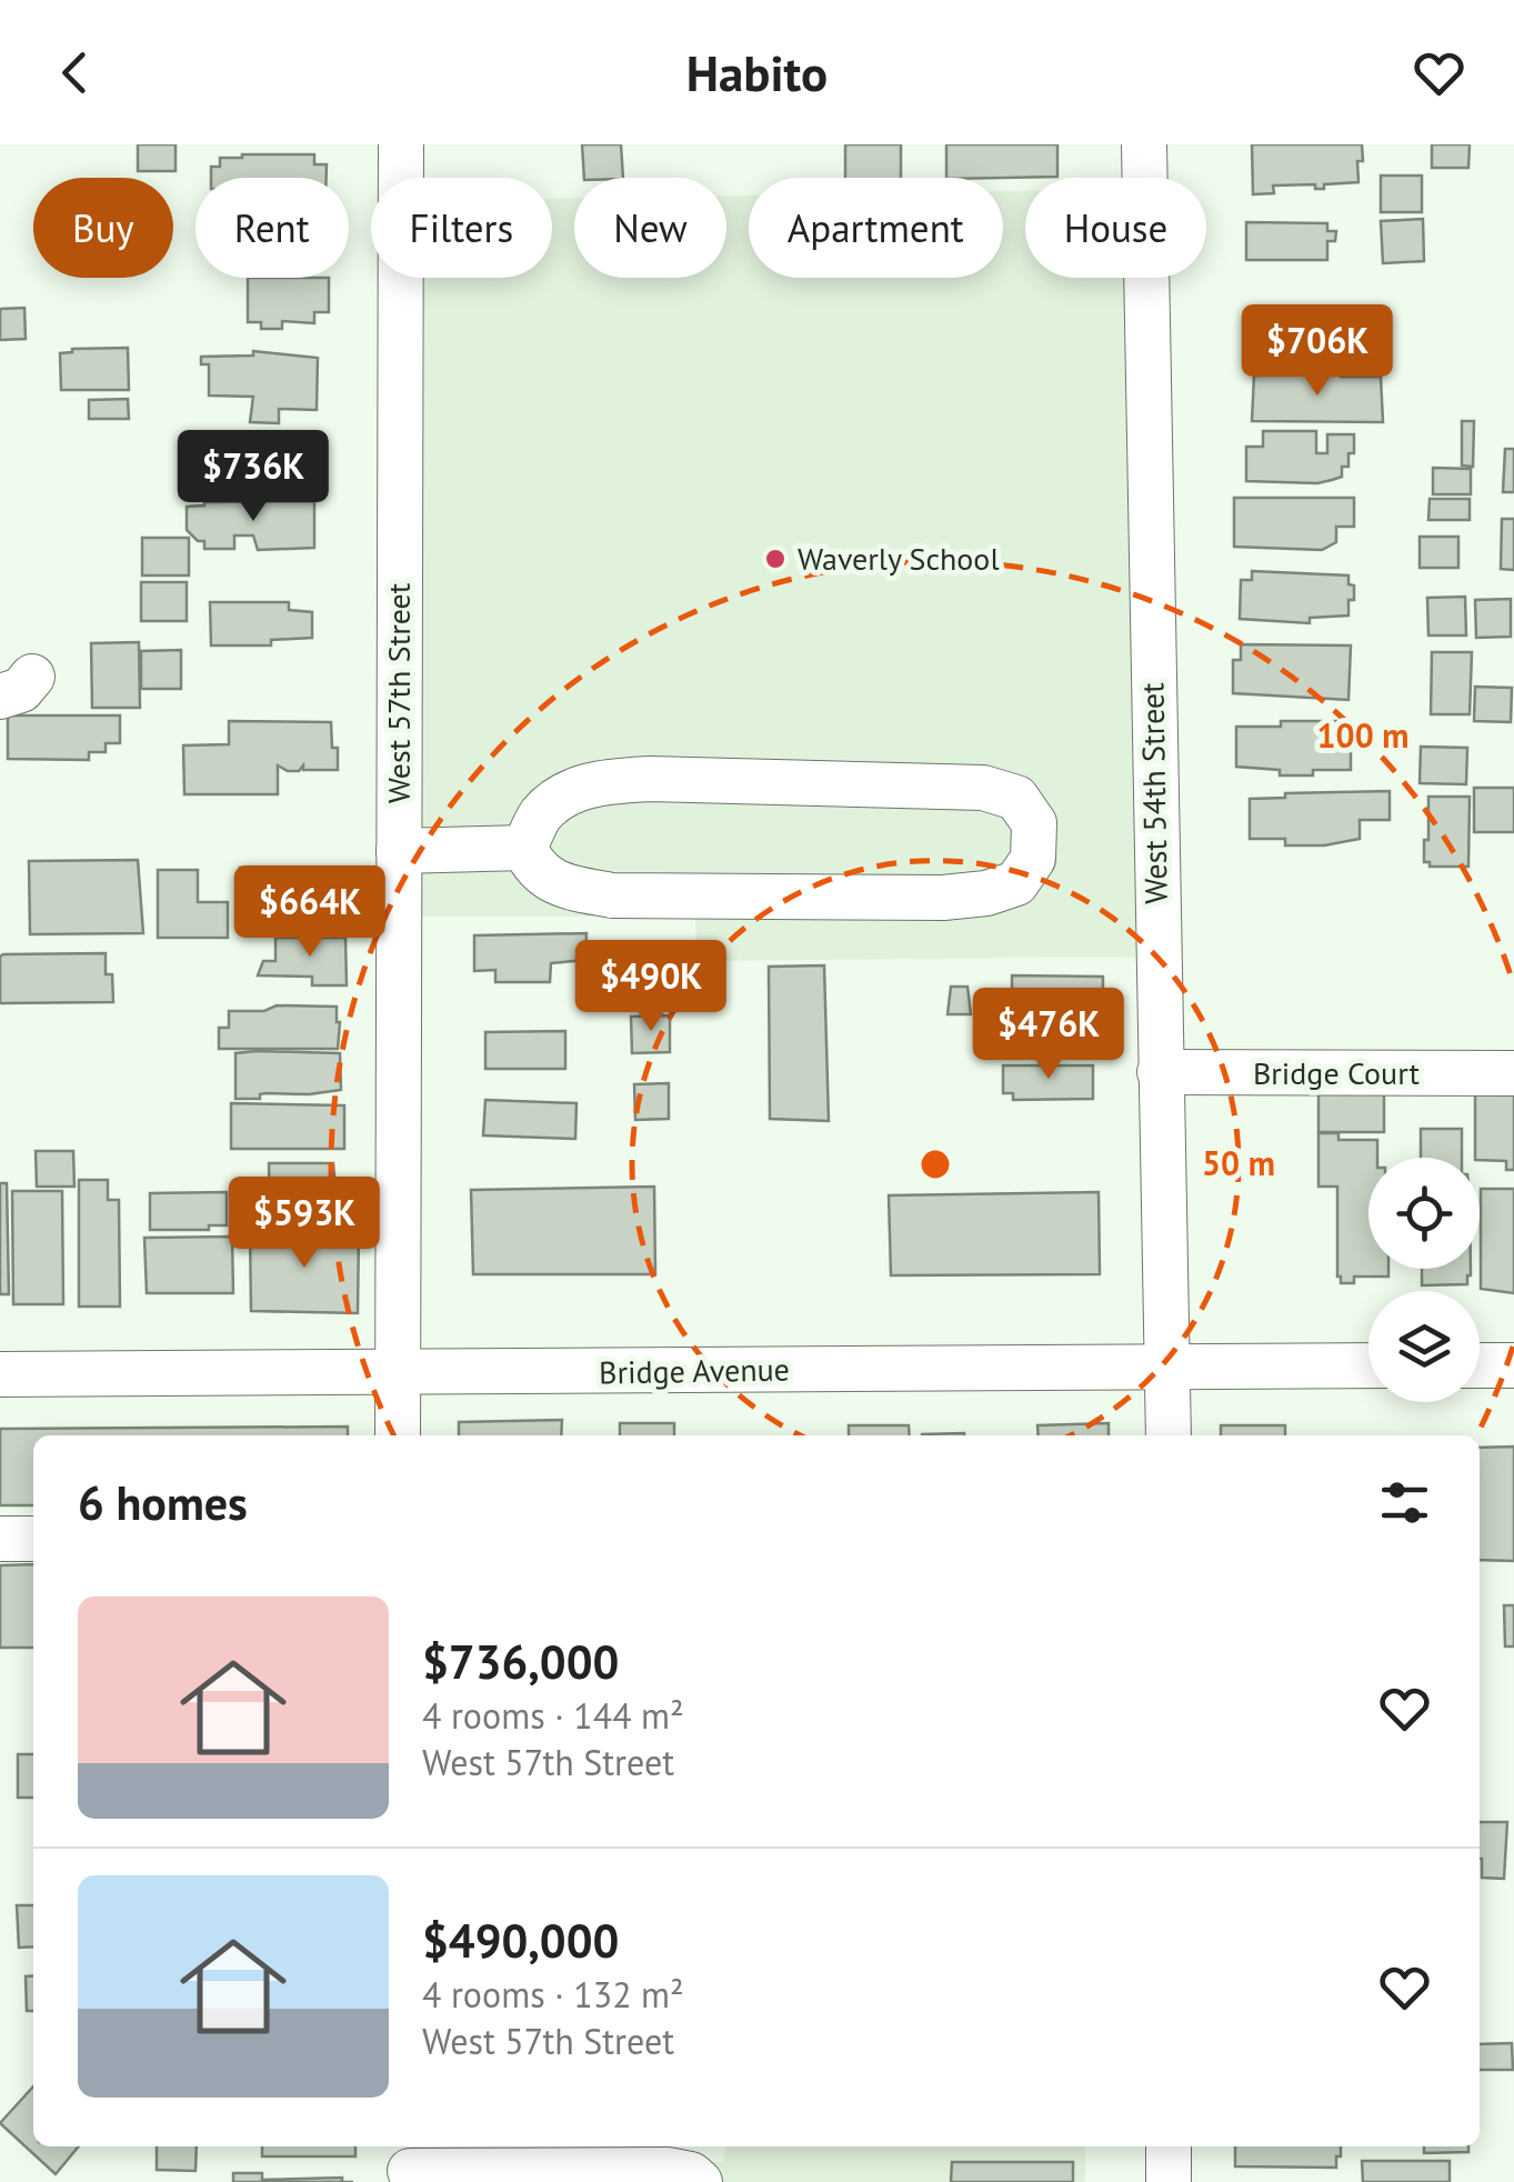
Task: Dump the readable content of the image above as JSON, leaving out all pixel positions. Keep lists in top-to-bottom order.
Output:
{
  "streets": {
    "street": [
      "West 57th Street",
      "West 54th Street",
      "Bridge Court",
      "Bridge Avenue"
    ]
  },
  "crossings": [
    ["West 57th Street", "Bridge Avenue"],
    ["West 54th Street", "Bridge Court"],
    ["West 54th Street", "Bridge Avenue"]
  ],
  "places": ["Waverly School"],
  "page": {
    "header": "Habito",
    "chip": [
      "Buy",
      "Rent",
      "Filters",
      "New",
      "Apartment",
      "House"
    ],
    "price": [
      "$706K",
      "$736K",
      "$664K",
      "$490K",
      "$476K",
      "$593K"
    ],
    "heading": "6 homes",
    "list": [
      {
        "name": "$736,000",
        "note": "4 rooms · 144 m² · West 57th Street"
      },
      {
        "name": "$490,000",
        "note": "4 rooms · 132 m² · West 57th Street"
      }
    ]
  },
  "rings": ["100 m", "50 m"]
}
